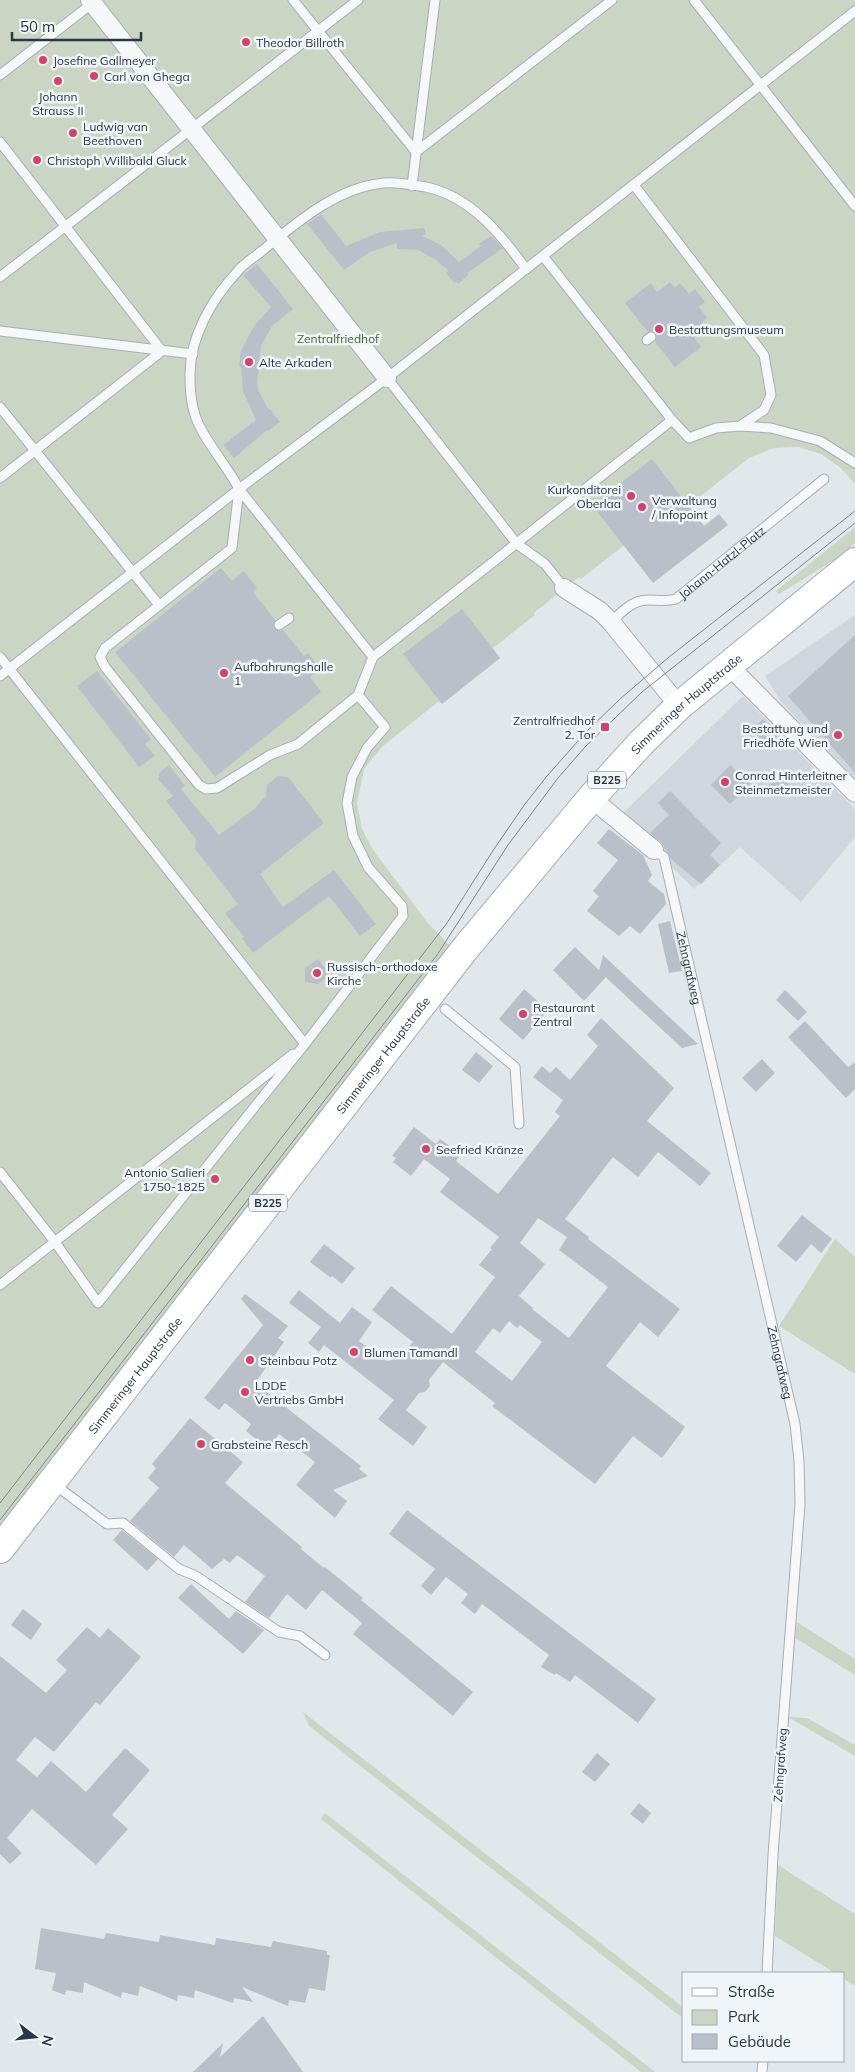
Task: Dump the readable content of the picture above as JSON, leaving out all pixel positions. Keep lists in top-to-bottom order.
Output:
{
  "streets": {
    "main road": ["Simmeringer Hauptstraße", "B225"],
    "street": ["Zehngrafweg"],
    "lane": ["Johann-Hatzl-Platz"]
  },
  "crossings": [
    ["Simmeringer Hauptstraße", "Zehngrafweg"]
  ],
  "parks": ["Zentralfriedhof"],
  "places": {
    "other": [
      "Theodor Billroth",
      "Josefine Gallmeyer",
      "Carl von Ghega",
      "Johann Strauss II",
      "Ludwig van Beethoven",
      "Christoph Willibald Gluck",
      "Bestattungsmuseum",
      "Alte Arkaden",
      "Kurkonditorei Oberlaa",
      "Verwaltung / Infopoint",
      "Aufbahrungshalle 1",
      "Bestattung und Friedhöfe Wien",
      "Conrad Hinterleitner Steinmetzmeister",
      "Russisch-orthodoxe Kirche",
      "Restaurant Zentral",
      "Seefried Kränze",
      "Antonio Salieri 1750-1825",
      "Blumen Tamandl",
      "Steinbau Potz",
      "LDDE Vertriebs GmbH",
      "Grabsteine Resch"
    ],
    "transit": ["Zentralfriedhof 2. Tor"]
  },
  "legend": ["Straße", "Park", "Gebäude"],
  "scale_bar": "50 m",
  "north": "right"
}
